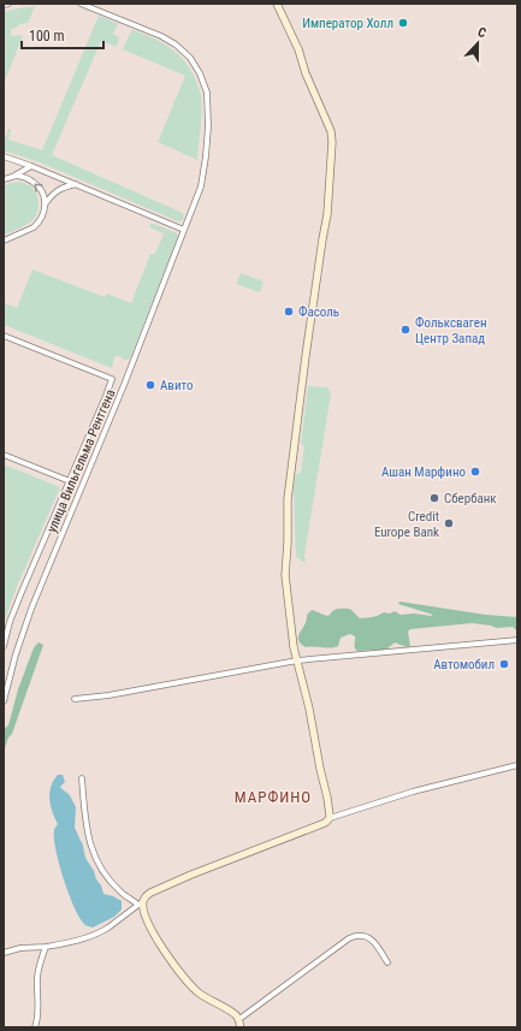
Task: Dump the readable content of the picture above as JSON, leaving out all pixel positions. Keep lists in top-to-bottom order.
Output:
{
  "streets": {
    "street": ["улица Вильгельма Рентгена"]
  },
  "districts": ["МАРФИНО"],
  "places": [
    "Император Холл",
    "Фасоль",
    "Фольксваген Центр Запад",
    "Авито",
    "Ашан Марфино",
    "Сбербанк",
    "Credit Europe Bank",
    "Автомобил"
  ],
  "scale_bar": "100 m",
  "north": "top"
}
